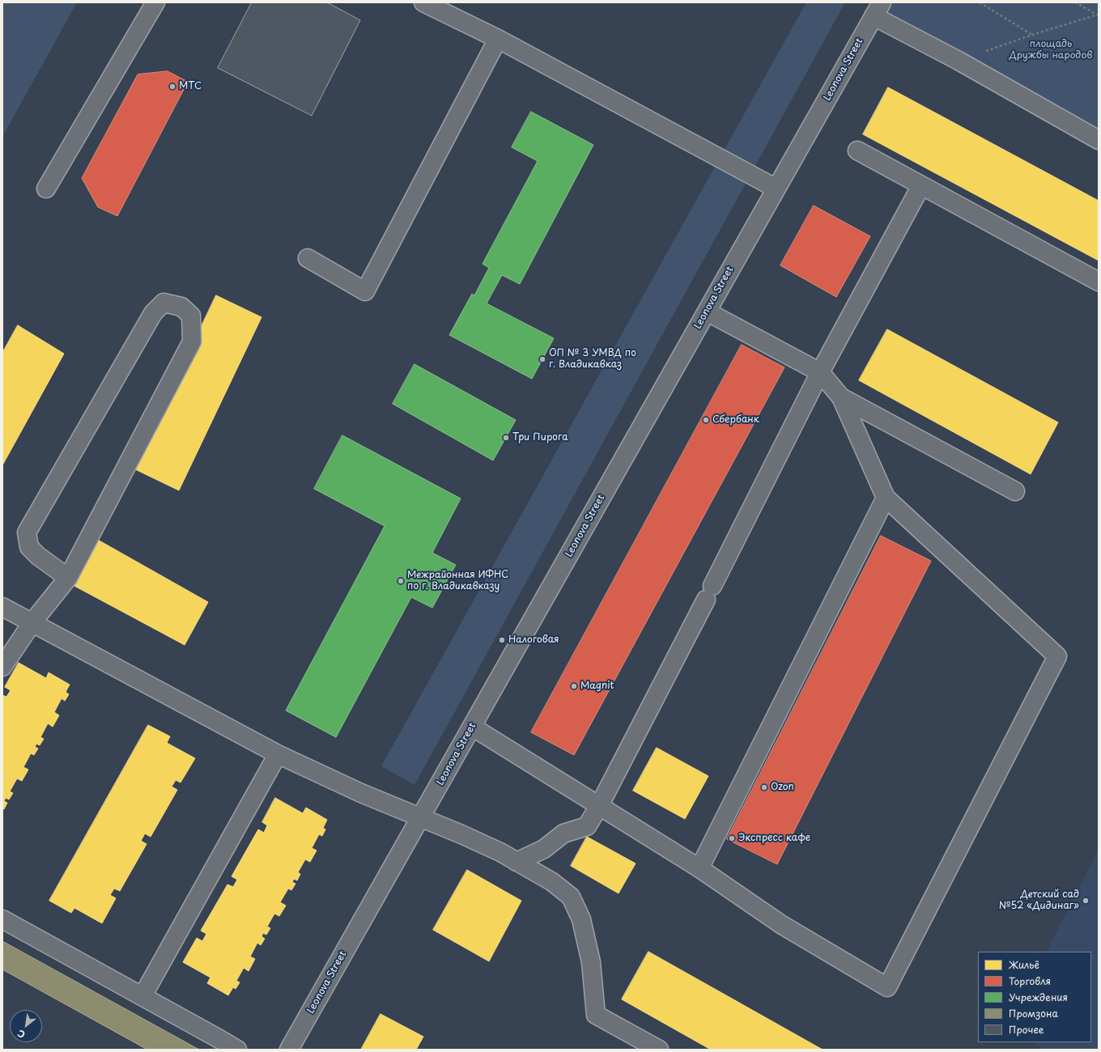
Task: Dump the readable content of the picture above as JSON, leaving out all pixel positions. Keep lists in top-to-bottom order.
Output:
{
  "streets": {
    "street": ["Leonova Street"]
  },
  "parks": ["площадь Дружбы народов"],
  "places": [
    "МТС",
    "ОП № 3 УМВД по г. Владикавказ",
    "Сбербанк",
    "Три Пирога",
    "Межрайонная ИФНС по г. Владикавказу",
    "Налоговая",
    "Magnit",
    "Ozon",
    "Экспресс кафе",
    "Детский сад №52 «Дидинаг»"
  ],
  "legend": [
    "Жильё",
    "Торговля",
    "Учреждения",
    "Промзона",
    "Прочее"
  ],
  "north": "bottom left"
}
